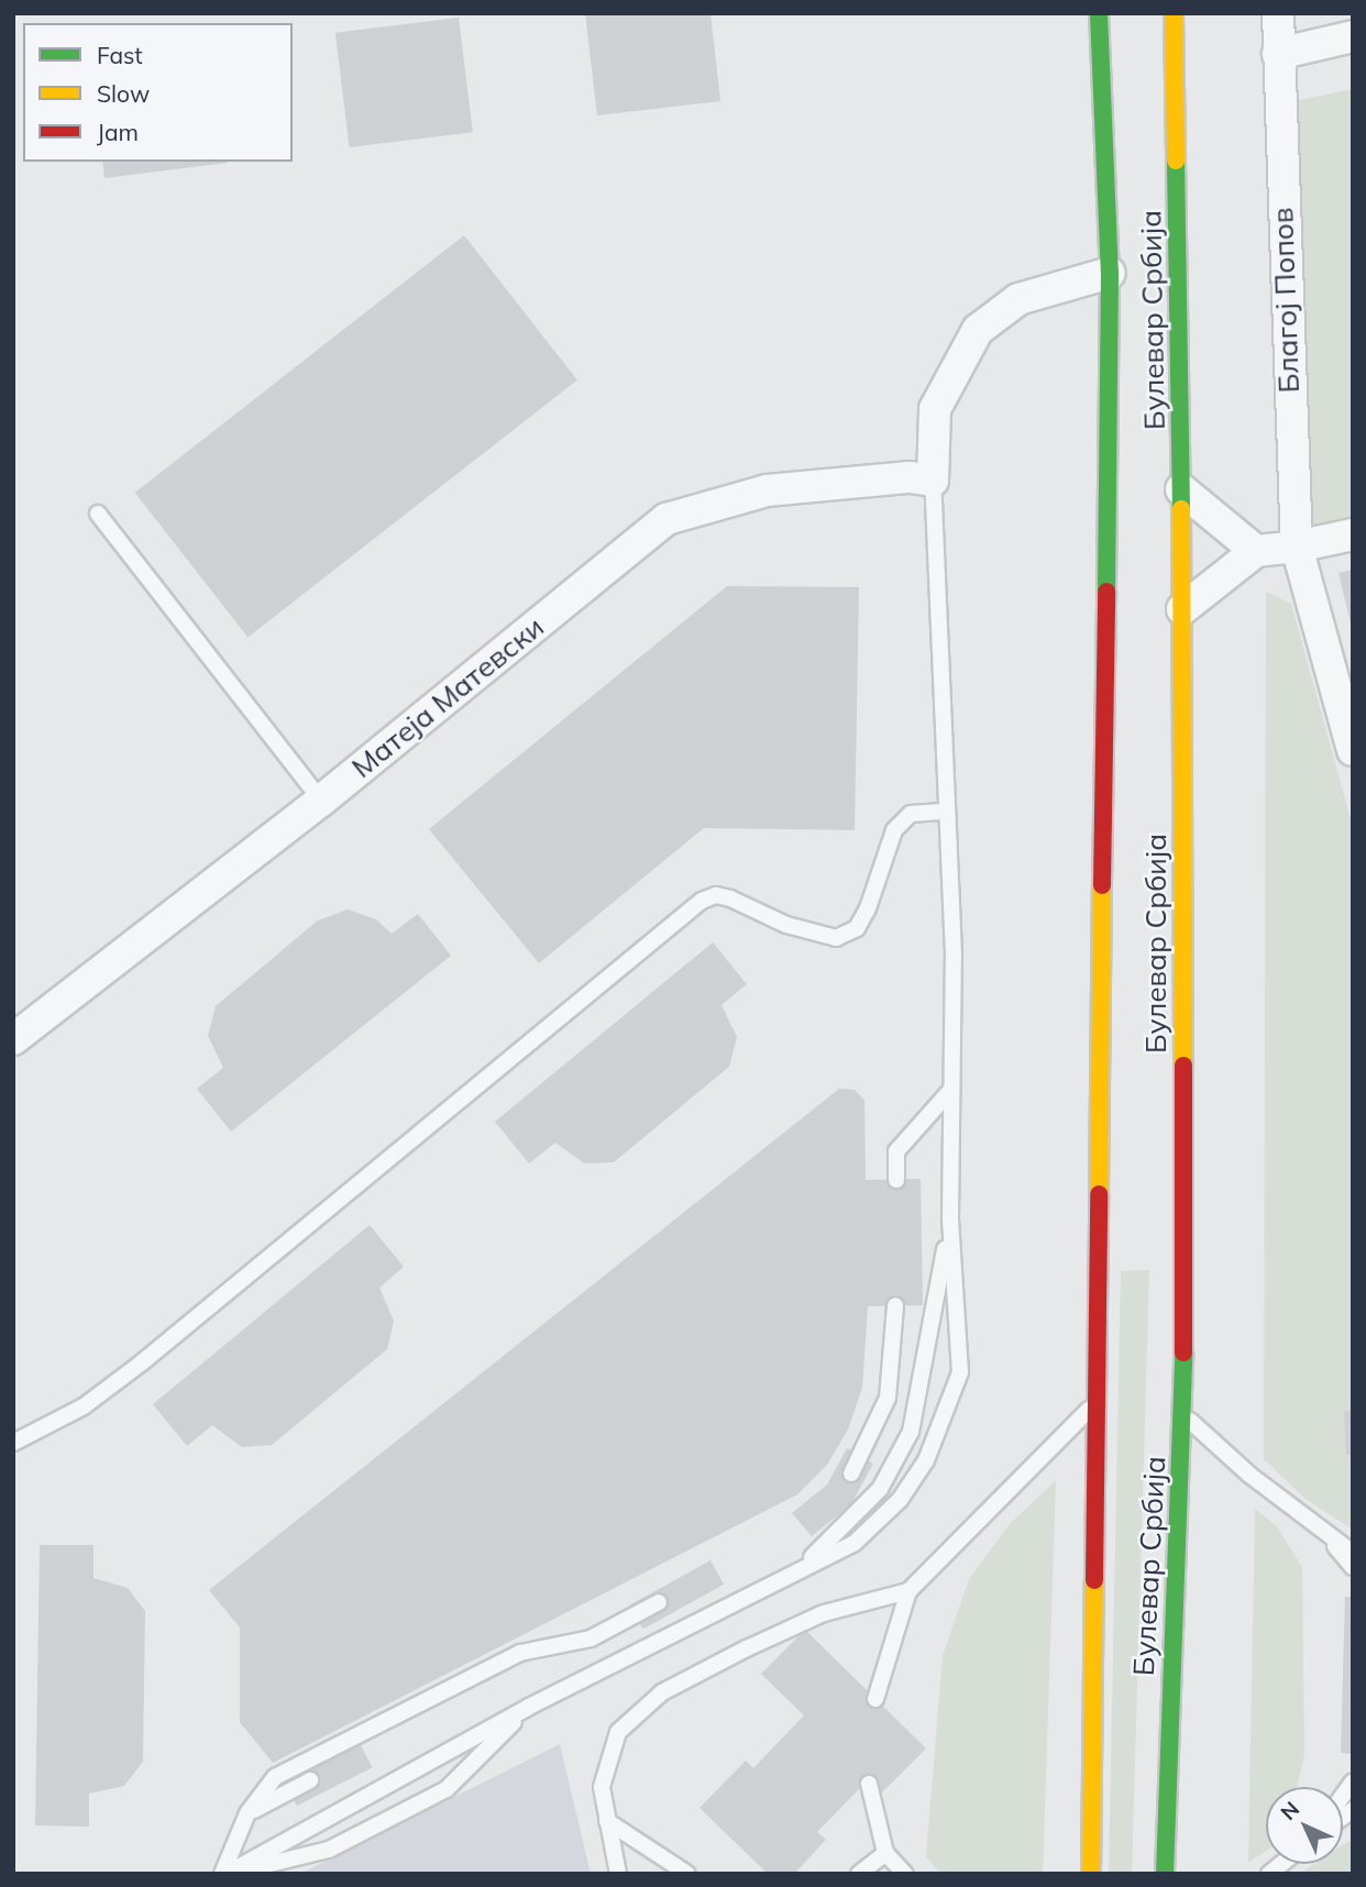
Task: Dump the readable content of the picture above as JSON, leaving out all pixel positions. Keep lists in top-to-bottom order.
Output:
{
  "streets": {
    "street": ["Благој Попов", "Булевар Србија", "Матеја Матевски"]
  },
  "legend": ["Fast", "Slow", "Jam"],
  "north": "top left"
}
